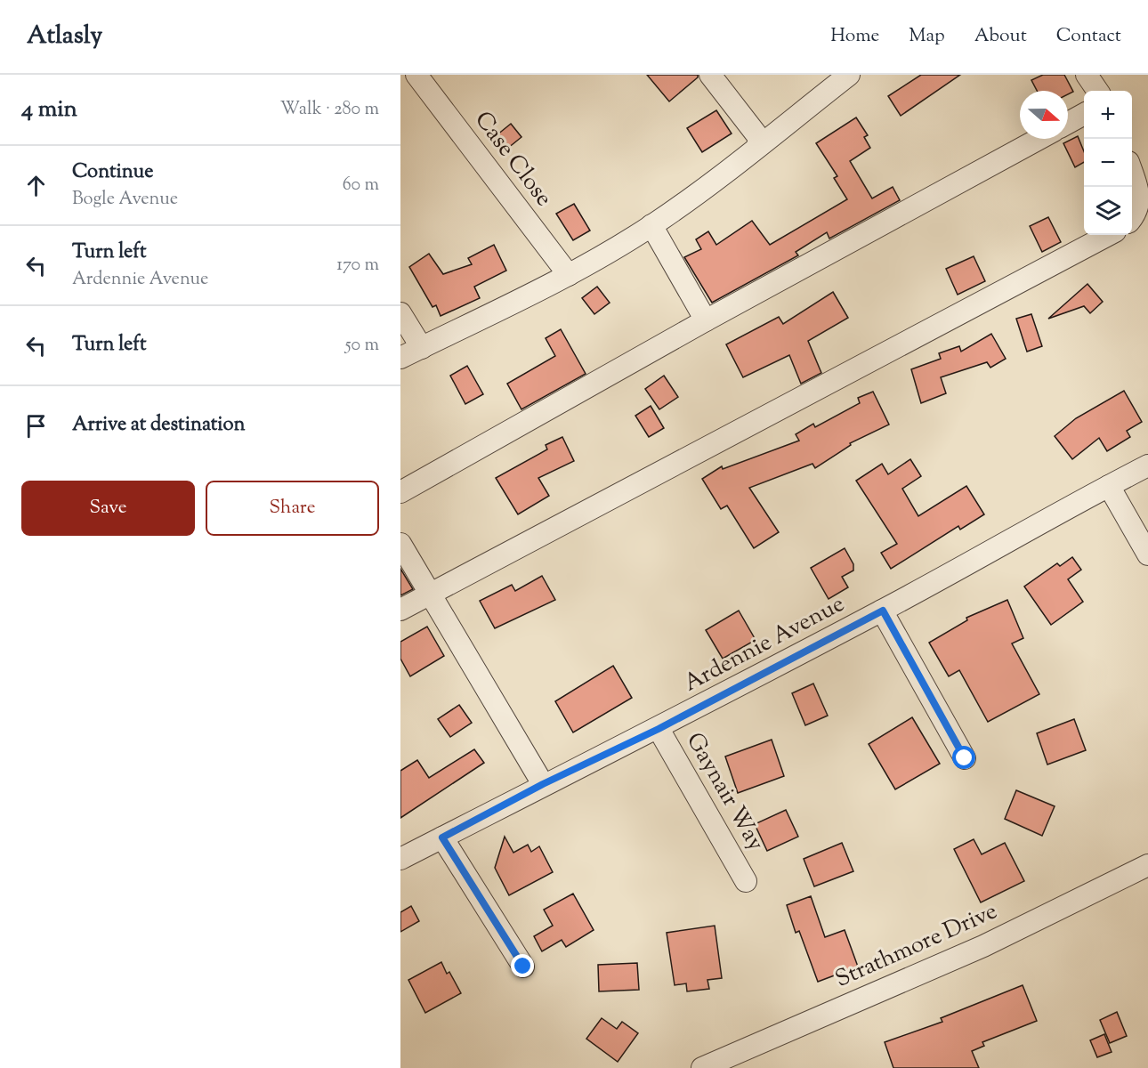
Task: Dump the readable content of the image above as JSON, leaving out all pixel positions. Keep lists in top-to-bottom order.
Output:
{
  "streets": {
    "street": [
      "Case Close",
      "Ardennie Avenue",
      "Gaynair Way",
      "Strathmore Drive"
    ]
  },
  "crossings": [
    ["Ardennie Avenue", "Gaynair Way"]
  ],
  "north": "right",
  "page": {
    "header": "Atlasly",
    "nav": [
      "Home",
      "Map",
      "About",
      "Contact"
    ],
    "heading": ["4 min", "Walk · 280 m"],
    "map_buttons": ["+", "−"],
    "list": [
      ["Continue", "Bogle Avenue", "60 m"],
      ["Turn left", "Ardennie Avenue", "170 m"],
      ["Turn left", "50 m"],
      "Arrive at destination"
    ],
    "buttons": ["Save", "Share"]
  }
}
